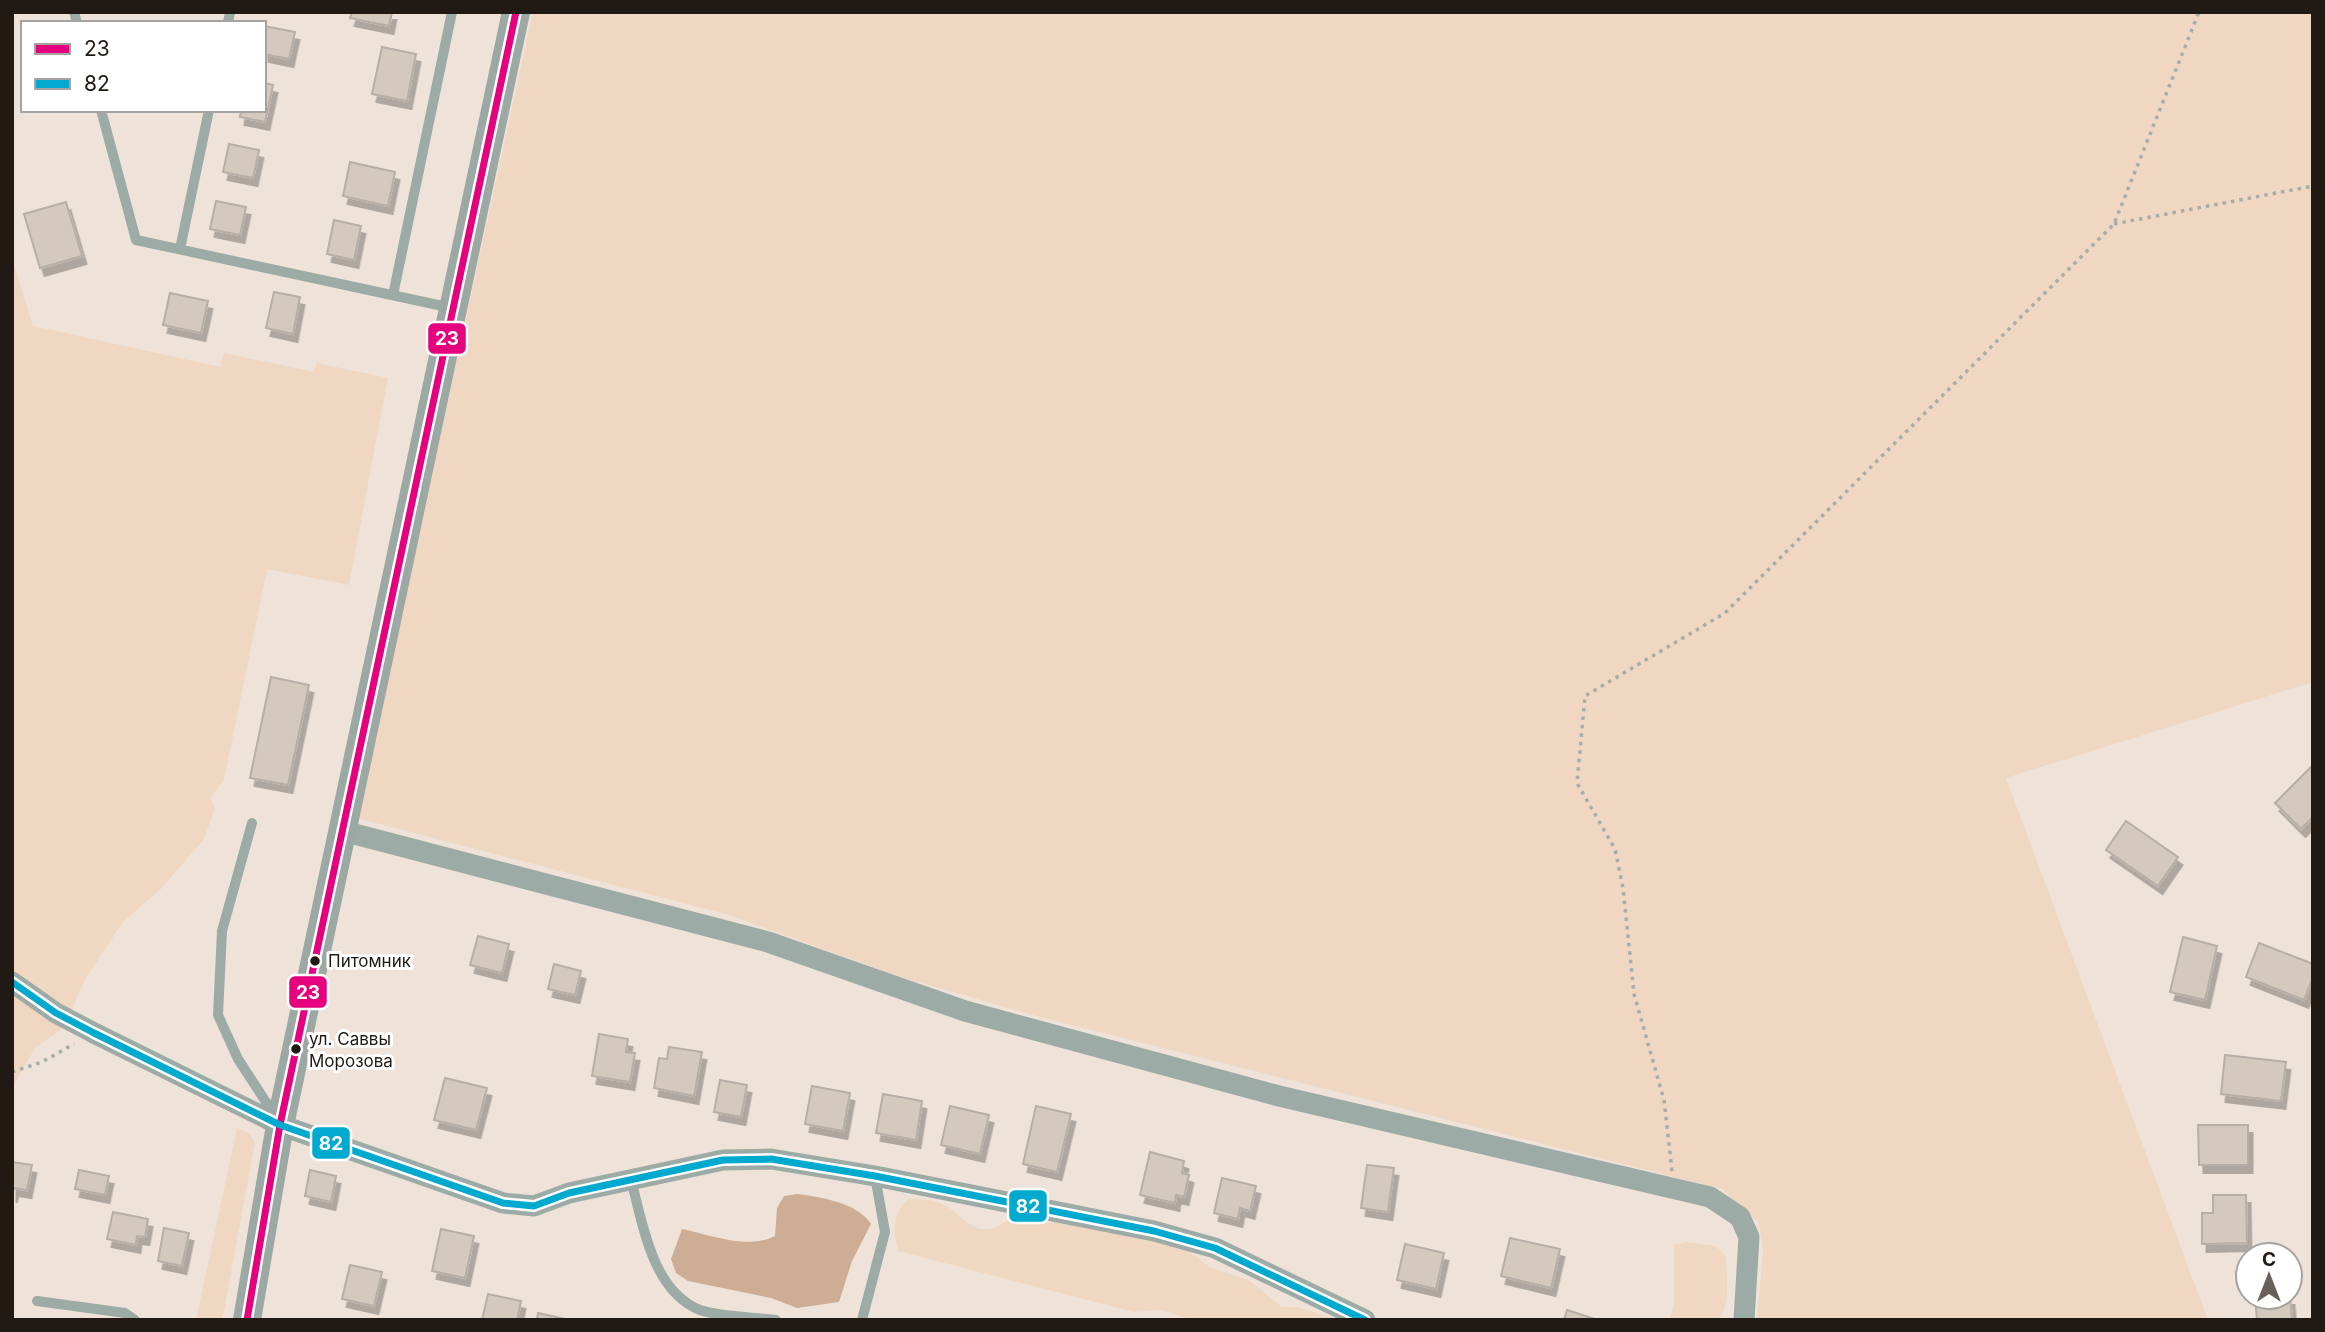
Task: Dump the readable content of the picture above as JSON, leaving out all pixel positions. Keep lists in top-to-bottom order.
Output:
{
  "places": ["Питомник", "ул. Саввы Морозова"],
  "lines": ["transit line 23", "transit line 82"],
  "legend": ["23", "82"],
  "north": "top"
}
